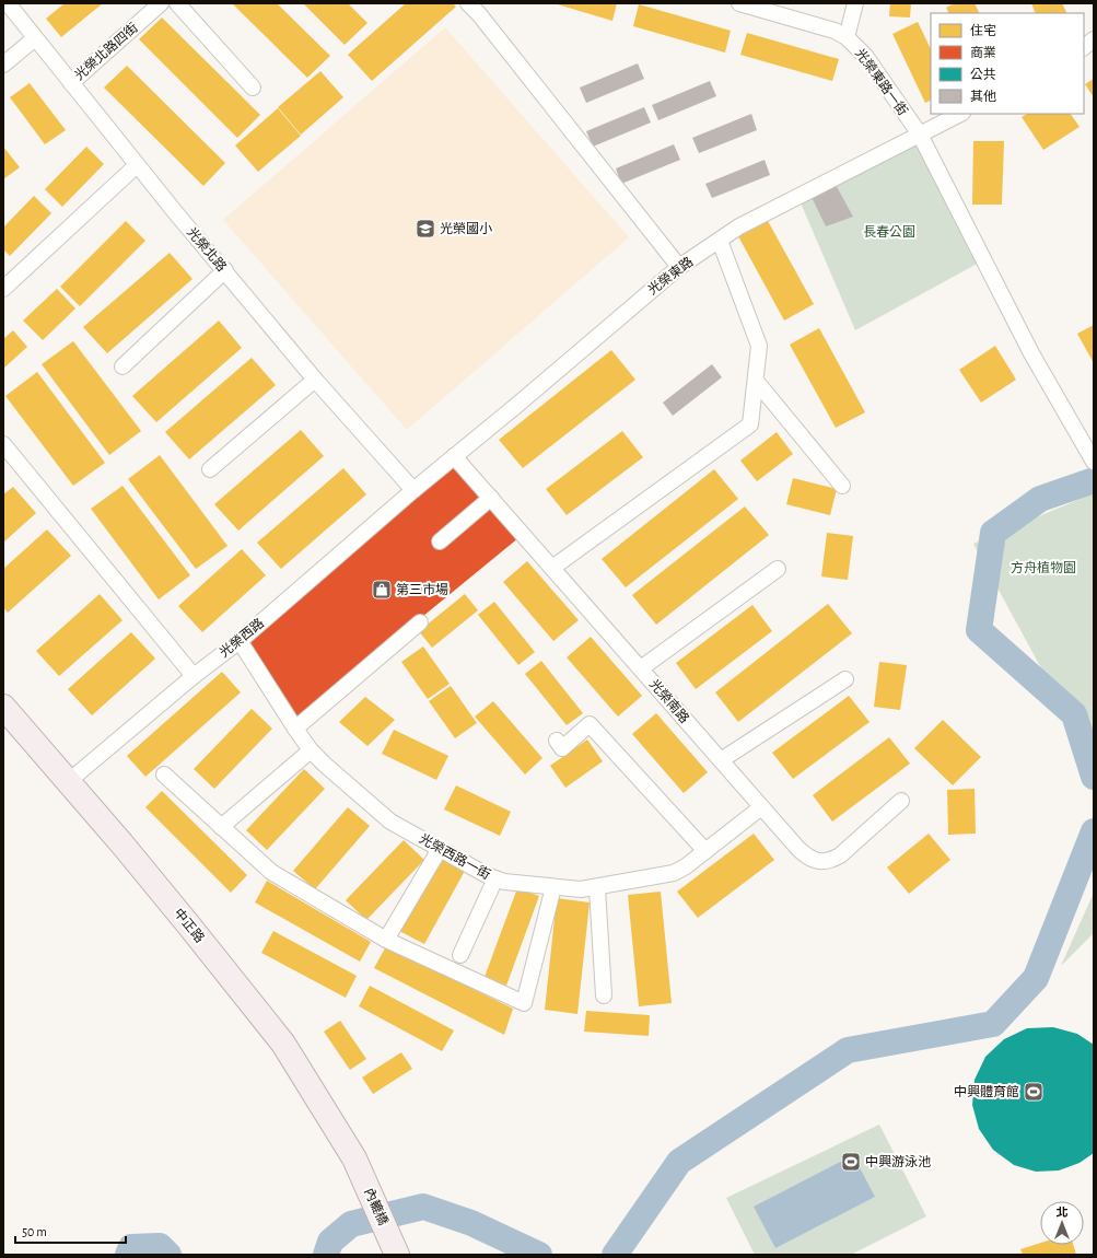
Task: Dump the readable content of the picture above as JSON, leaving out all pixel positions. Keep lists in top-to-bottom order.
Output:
{
  "streets": {
    "main road": ["中正路", "內轆橋"],
    "street": [
      "光榮北路四街",
      "光榮東路一街",
      "光榮北路",
      "光榮東路",
      "光榮西路",
      "光榮南路",
      "光榮西路一街"
    ]
  },
  "crossings": [
    ["光榮北路四街", "光榮北路"],
    ["光榮東路一街", "光榮東路"],
    ["光榮北路", "光榮東路"],
    ["光榮北路", "光榮西路"],
    ["光榮東路", "光榮西路"],
    ["光榮東路", "光榮南路"],
    ["光榮西路", "光榮西路一街"],
    ["光榮西路", "中正路"],
    ["光榮南路", "光榮西路一街"],
    ["中正路", "內轆橋"]
  ],
  "parks": ["長春公園", "方舟植物園"],
  "places": {
    "school or university": ["光榮國小"],
    "shop": ["第三市場"],
    "sports": ["中興體育館", "中興游泳池"]
  },
  "legend": [
    "住宅",
    "商業",
    "公共",
    "其他"
  ],
  "scale_bar": "50 m",
  "north": "top"
}
